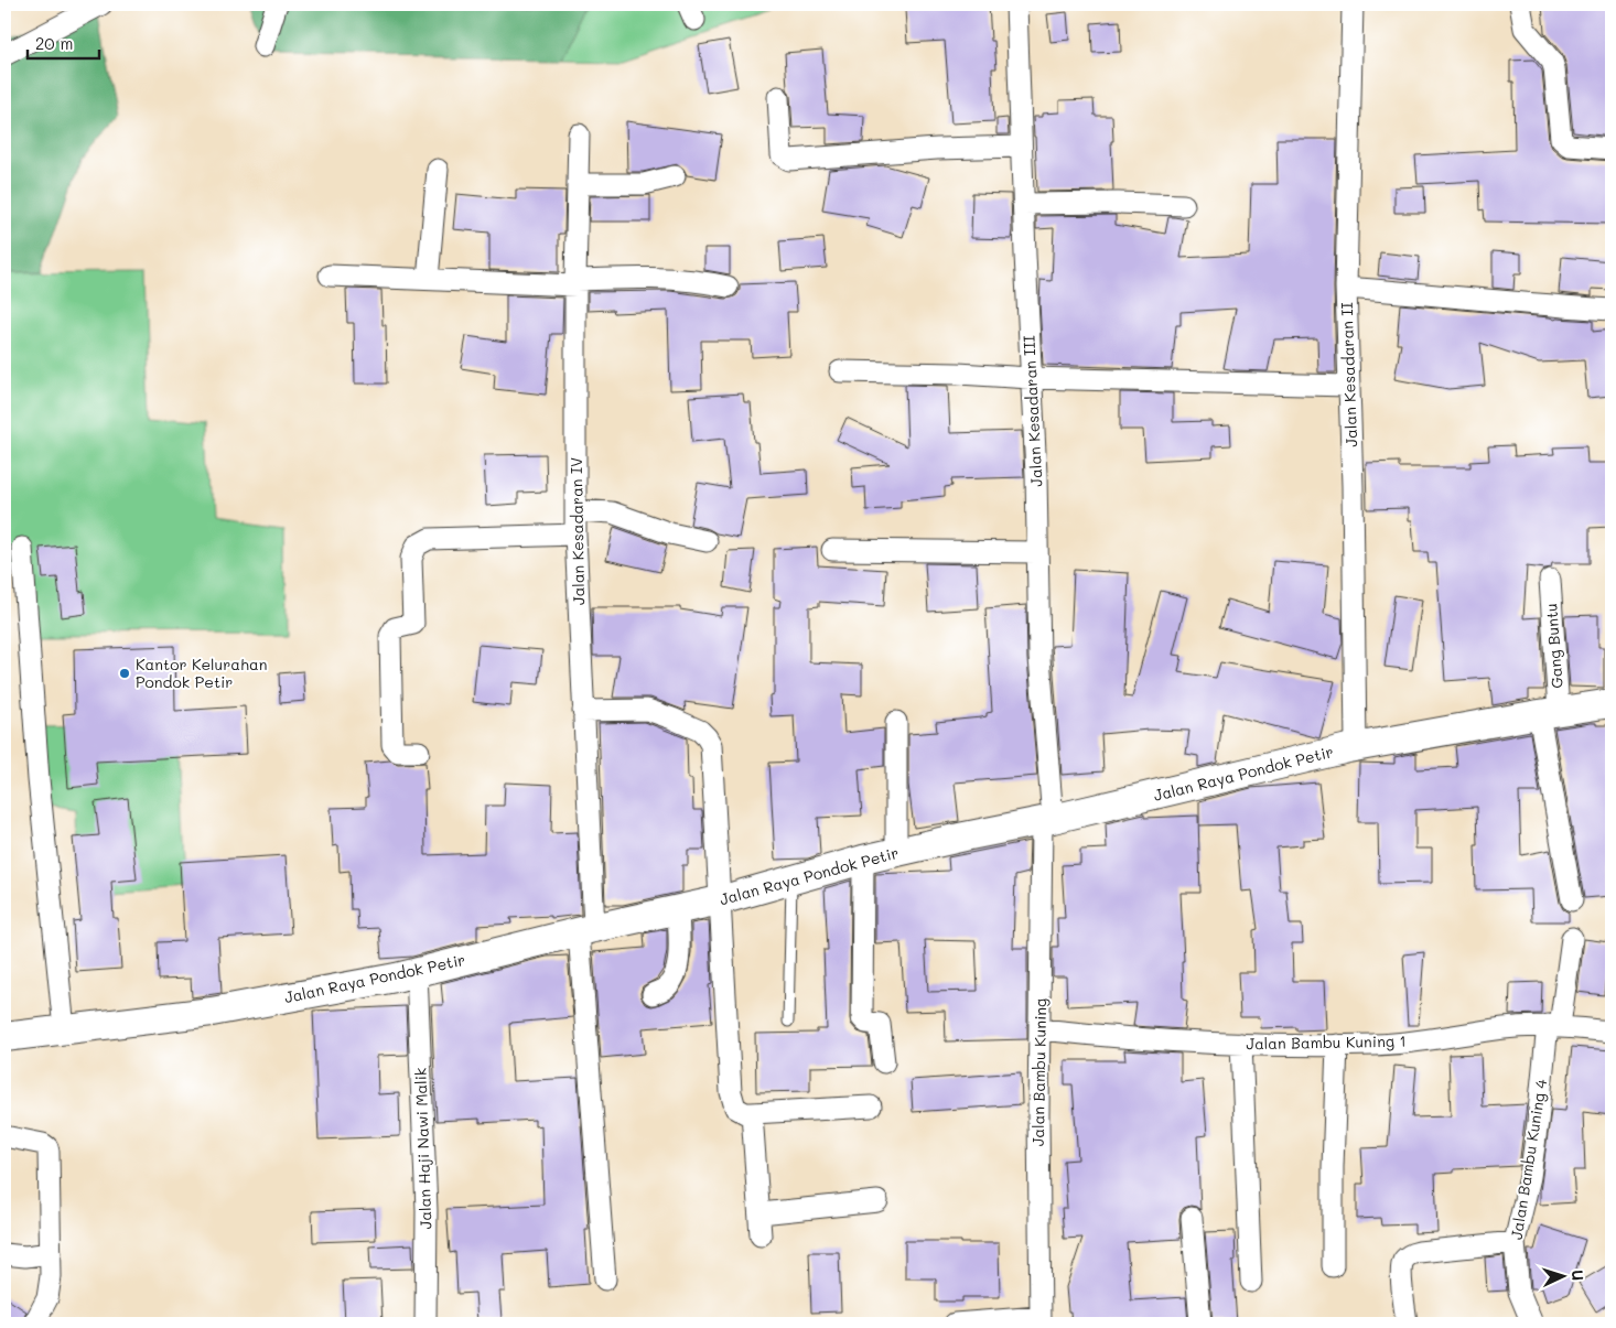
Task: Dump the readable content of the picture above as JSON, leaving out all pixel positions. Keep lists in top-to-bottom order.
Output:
{
  "streets": {
    "main road": ["Jalan Raya Pondok Petir"],
    "street": [
      "Jalan Kesadaran II",
      "Jalan Kesadaran III",
      "Jalan Kesadaran IV",
      "Gang Buntu",
      "Jalan Bambu Kuning 1",
      "Jalan Bambu Kuning",
      "Jalan Haji Nawi Malik",
      "Jalan Bambu Kuning 4"
    ]
  },
  "crossings": [
    ["Jalan Kesadaran II", "Jalan Raya Pondok Petir"],
    ["Jalan Kesadaran III", "Jalan Raya Pondok Petir"],
    ["Jalan Kesadaran III", "Jalan Bambu Kuning"],
    ["Jalan Kesadaran IV", "Jalan Raya Pondok Petir"],
    ["Gang Buntu", "Jalan Raya Pondok Petir"],
    ["Jalan Raya Pondok Petir", "Jalan Bambu Kuning"],
    ["Jalan Raya Pondok Petir", "Jalan Haji Nawi Malik"],
    ["Jalan Bambu Kuning 1", "Jalan Bambu Kuning"],
    ["Jalan Bambu Kuning 1", "Jalan Bambu Kuning 4"]
  ],
  "places": ["Kantor Kelurahan Pondok Petir"],
  "scale_bar": "20 m",
  "north": "right"
}
